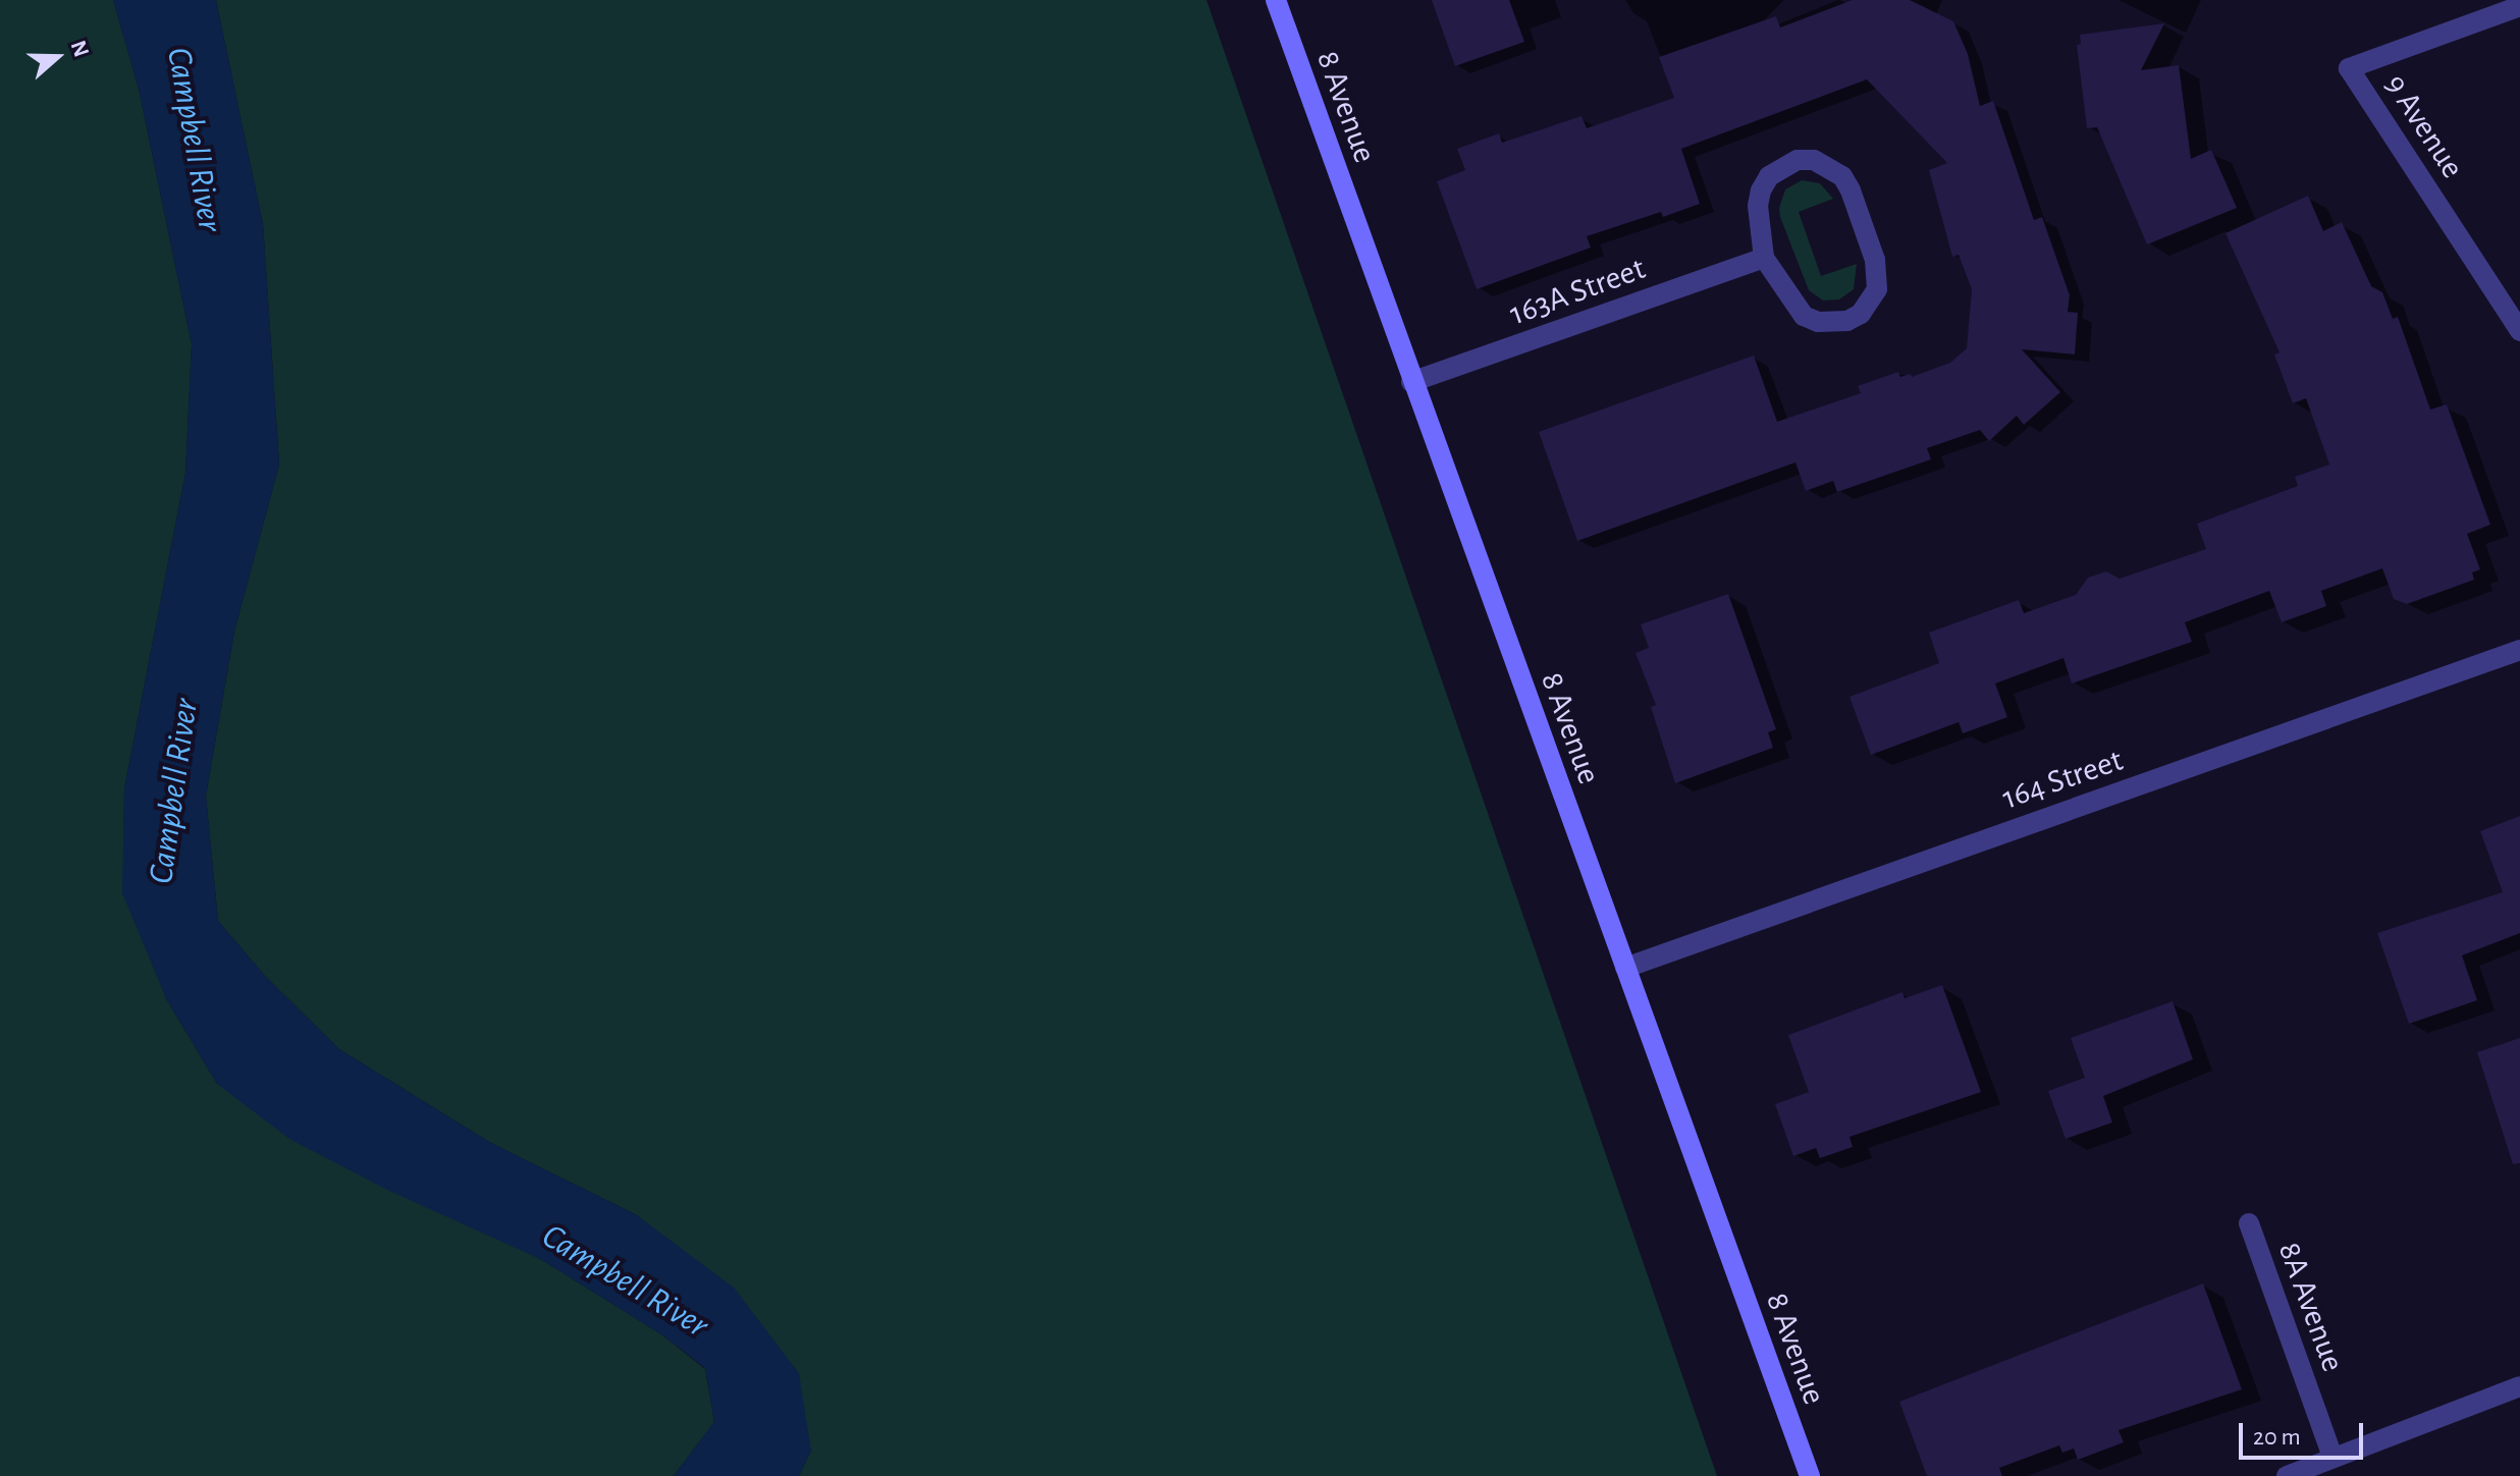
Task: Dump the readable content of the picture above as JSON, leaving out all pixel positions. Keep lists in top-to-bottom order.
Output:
{
  "streets": {
    "main road": ["8 Avenue"],
    "street": [
      "9 Avenue",
      "163A Street",
      "164 Street",
      "8A Avenue"
    ]
  },
  "crossings": [
    ["8 Avenue", "163A Street"],
    ["8 Avenue", "164 Street"]
  ],
  "water": ["Campbell River"],
  "scale_bar": "20 m",
  "north": "right"
}
